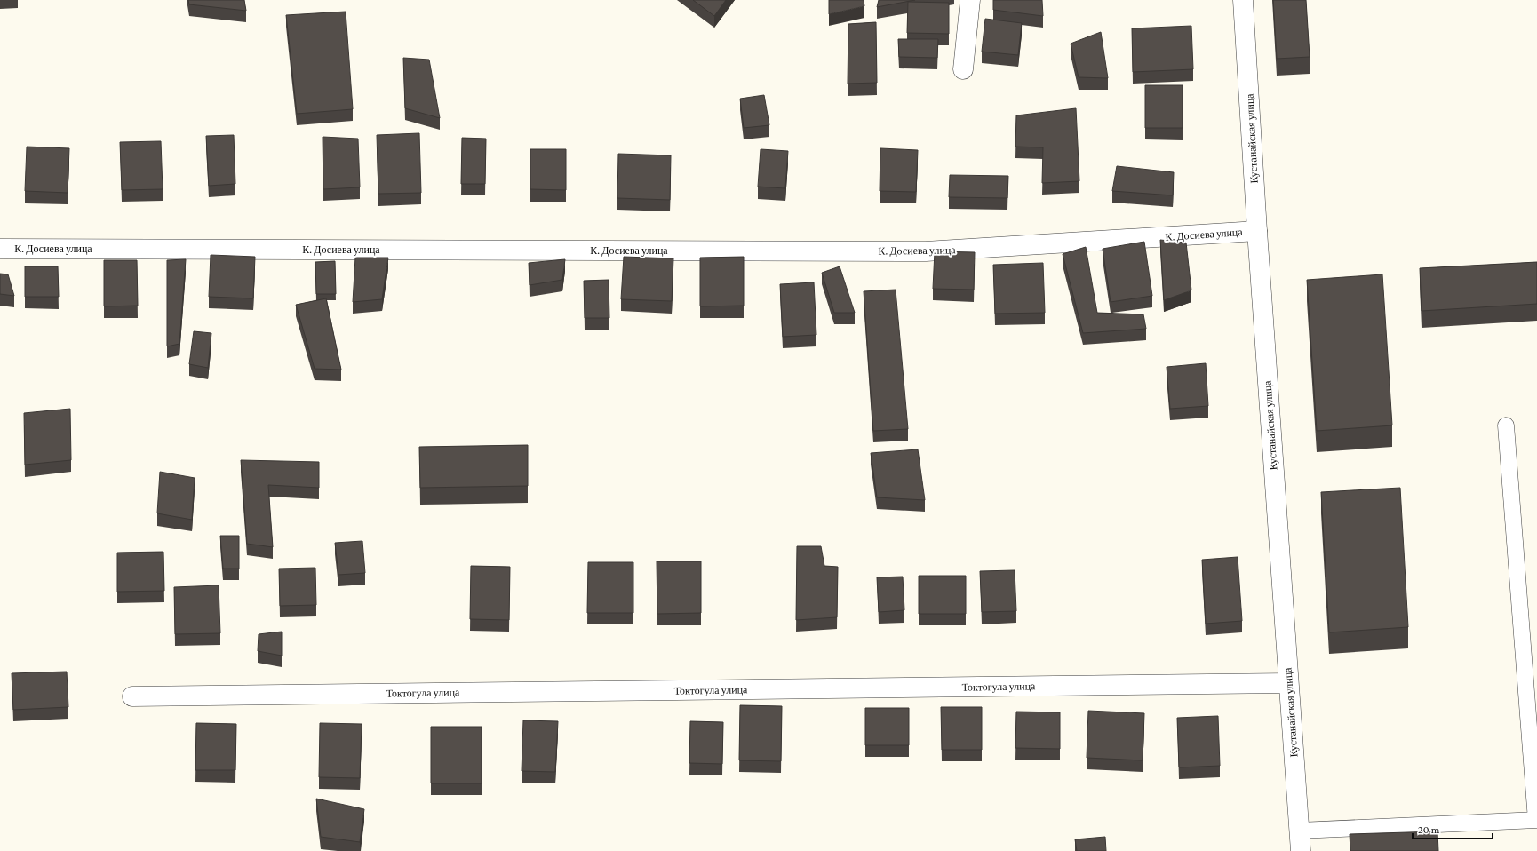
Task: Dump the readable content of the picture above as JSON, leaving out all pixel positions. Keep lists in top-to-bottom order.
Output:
{
  "streets": {
    "street": ["Кустанайская улица", "К. Досиева улица", "Токтогула улица"]
  },
  "crossings": [
    ["Кустанайская улица", "К. Досиева улица"],
    ["Кустанайская улица", "Токтогула улица"]
  ],
  "scale_bar": "20 m"
}
